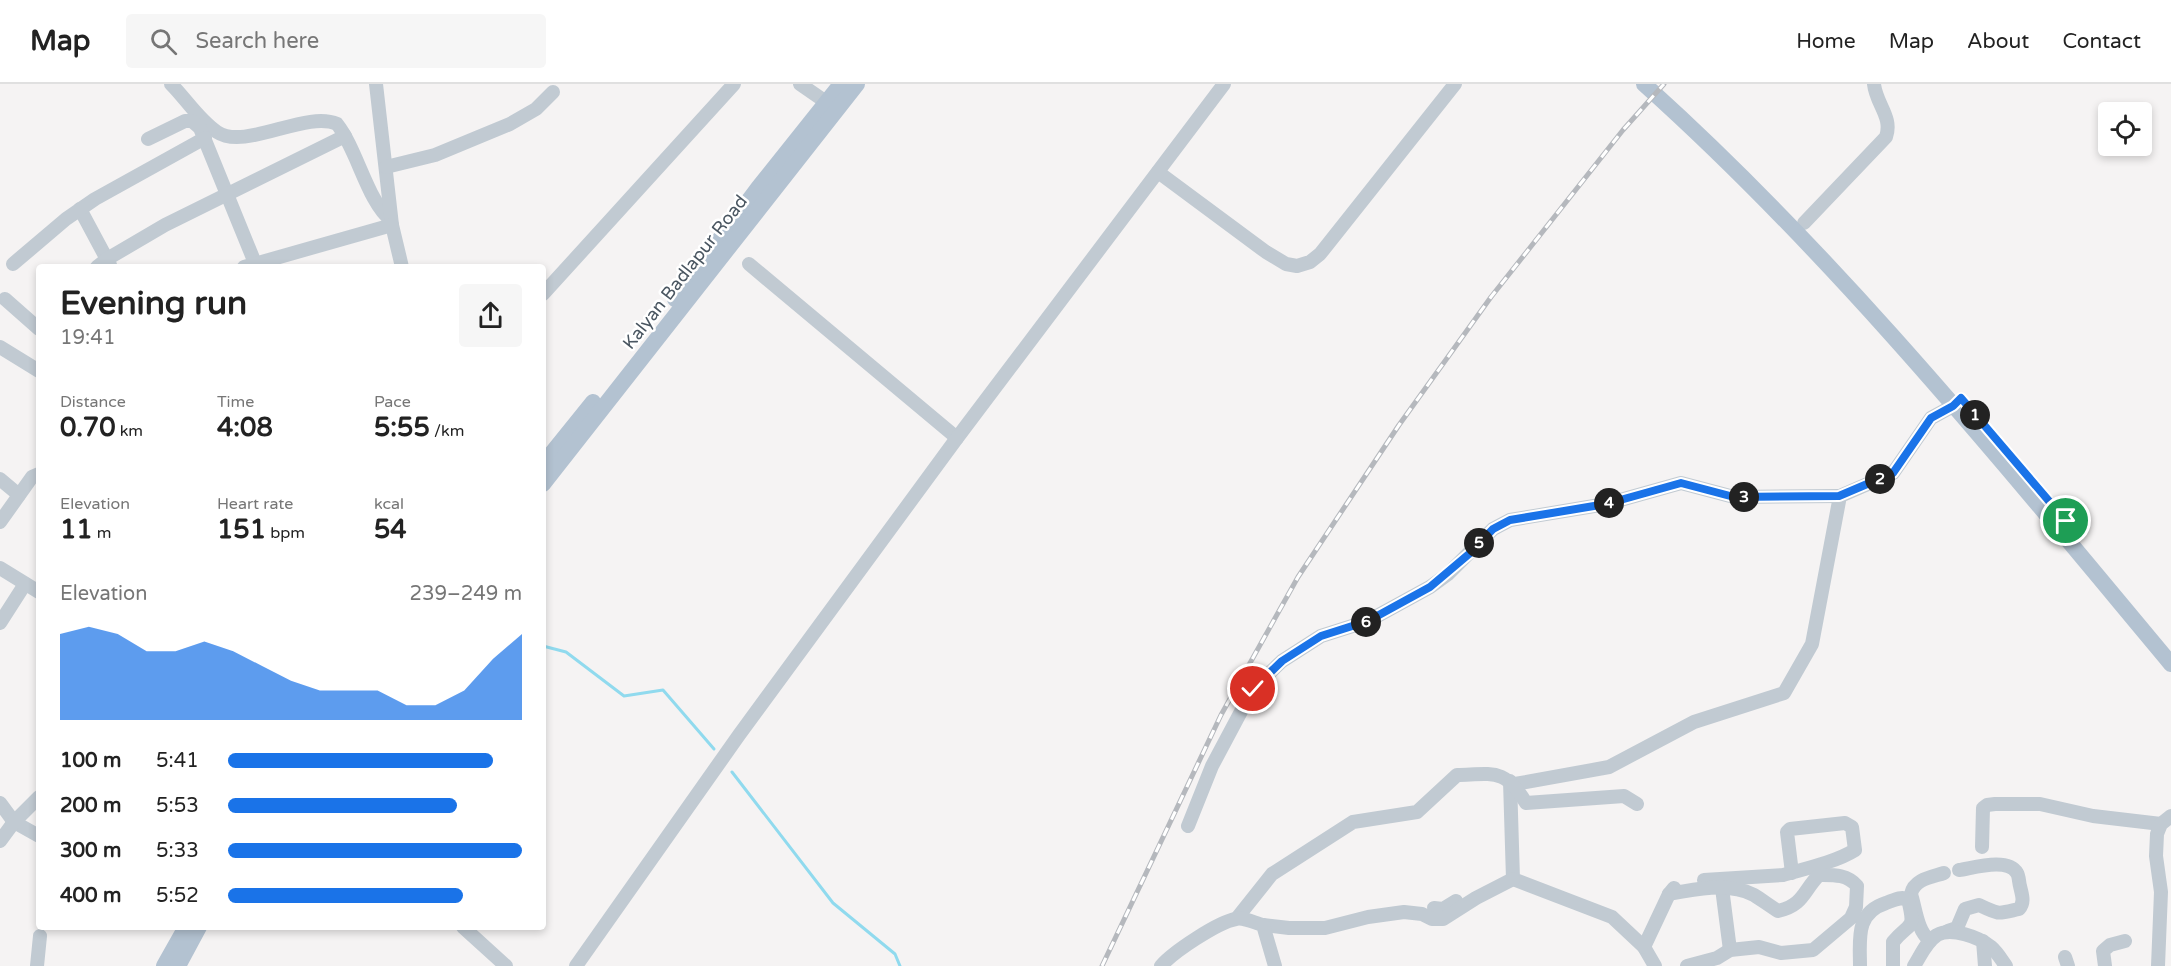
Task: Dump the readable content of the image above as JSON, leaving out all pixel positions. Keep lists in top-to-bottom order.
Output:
{
  "streets": {
    "main road": ["Kalyan Badlapur Road"]
  },
  "page": {
    "header": "Map",
    "search": "Search here",
    "nav": [
      "Home",
      "Map",
      "About",
      "Contact"
    ],
    "heading": ["Evening run", "19:41"],
    "stats": [
      ["Distance", "0.70 km"],
      ["Time", "4:08"],
      ["Pace", "5:55 /km"],
      ["Elevation", "11 m"],
      ["Heart rate", "151 bpm"],
      ["kcal", "54"]
    ],
    "pins": [
      "1",
      "2",
      "3",
      "4",
      "5",
      "6"
    ],
    "chart": ["Elevation", "239–249 m"],
    "list": [
      {
        "name": "100 m",
        "note": "5:41"
      },
      {
        "name": "200 m",
        "note": "5:53"
      },
      {
        "name": "300 m",
        "note": "5:33"
      },
      {
        "name": "400 m",
        "note": "5:52"
      }
    ]
  }
}
